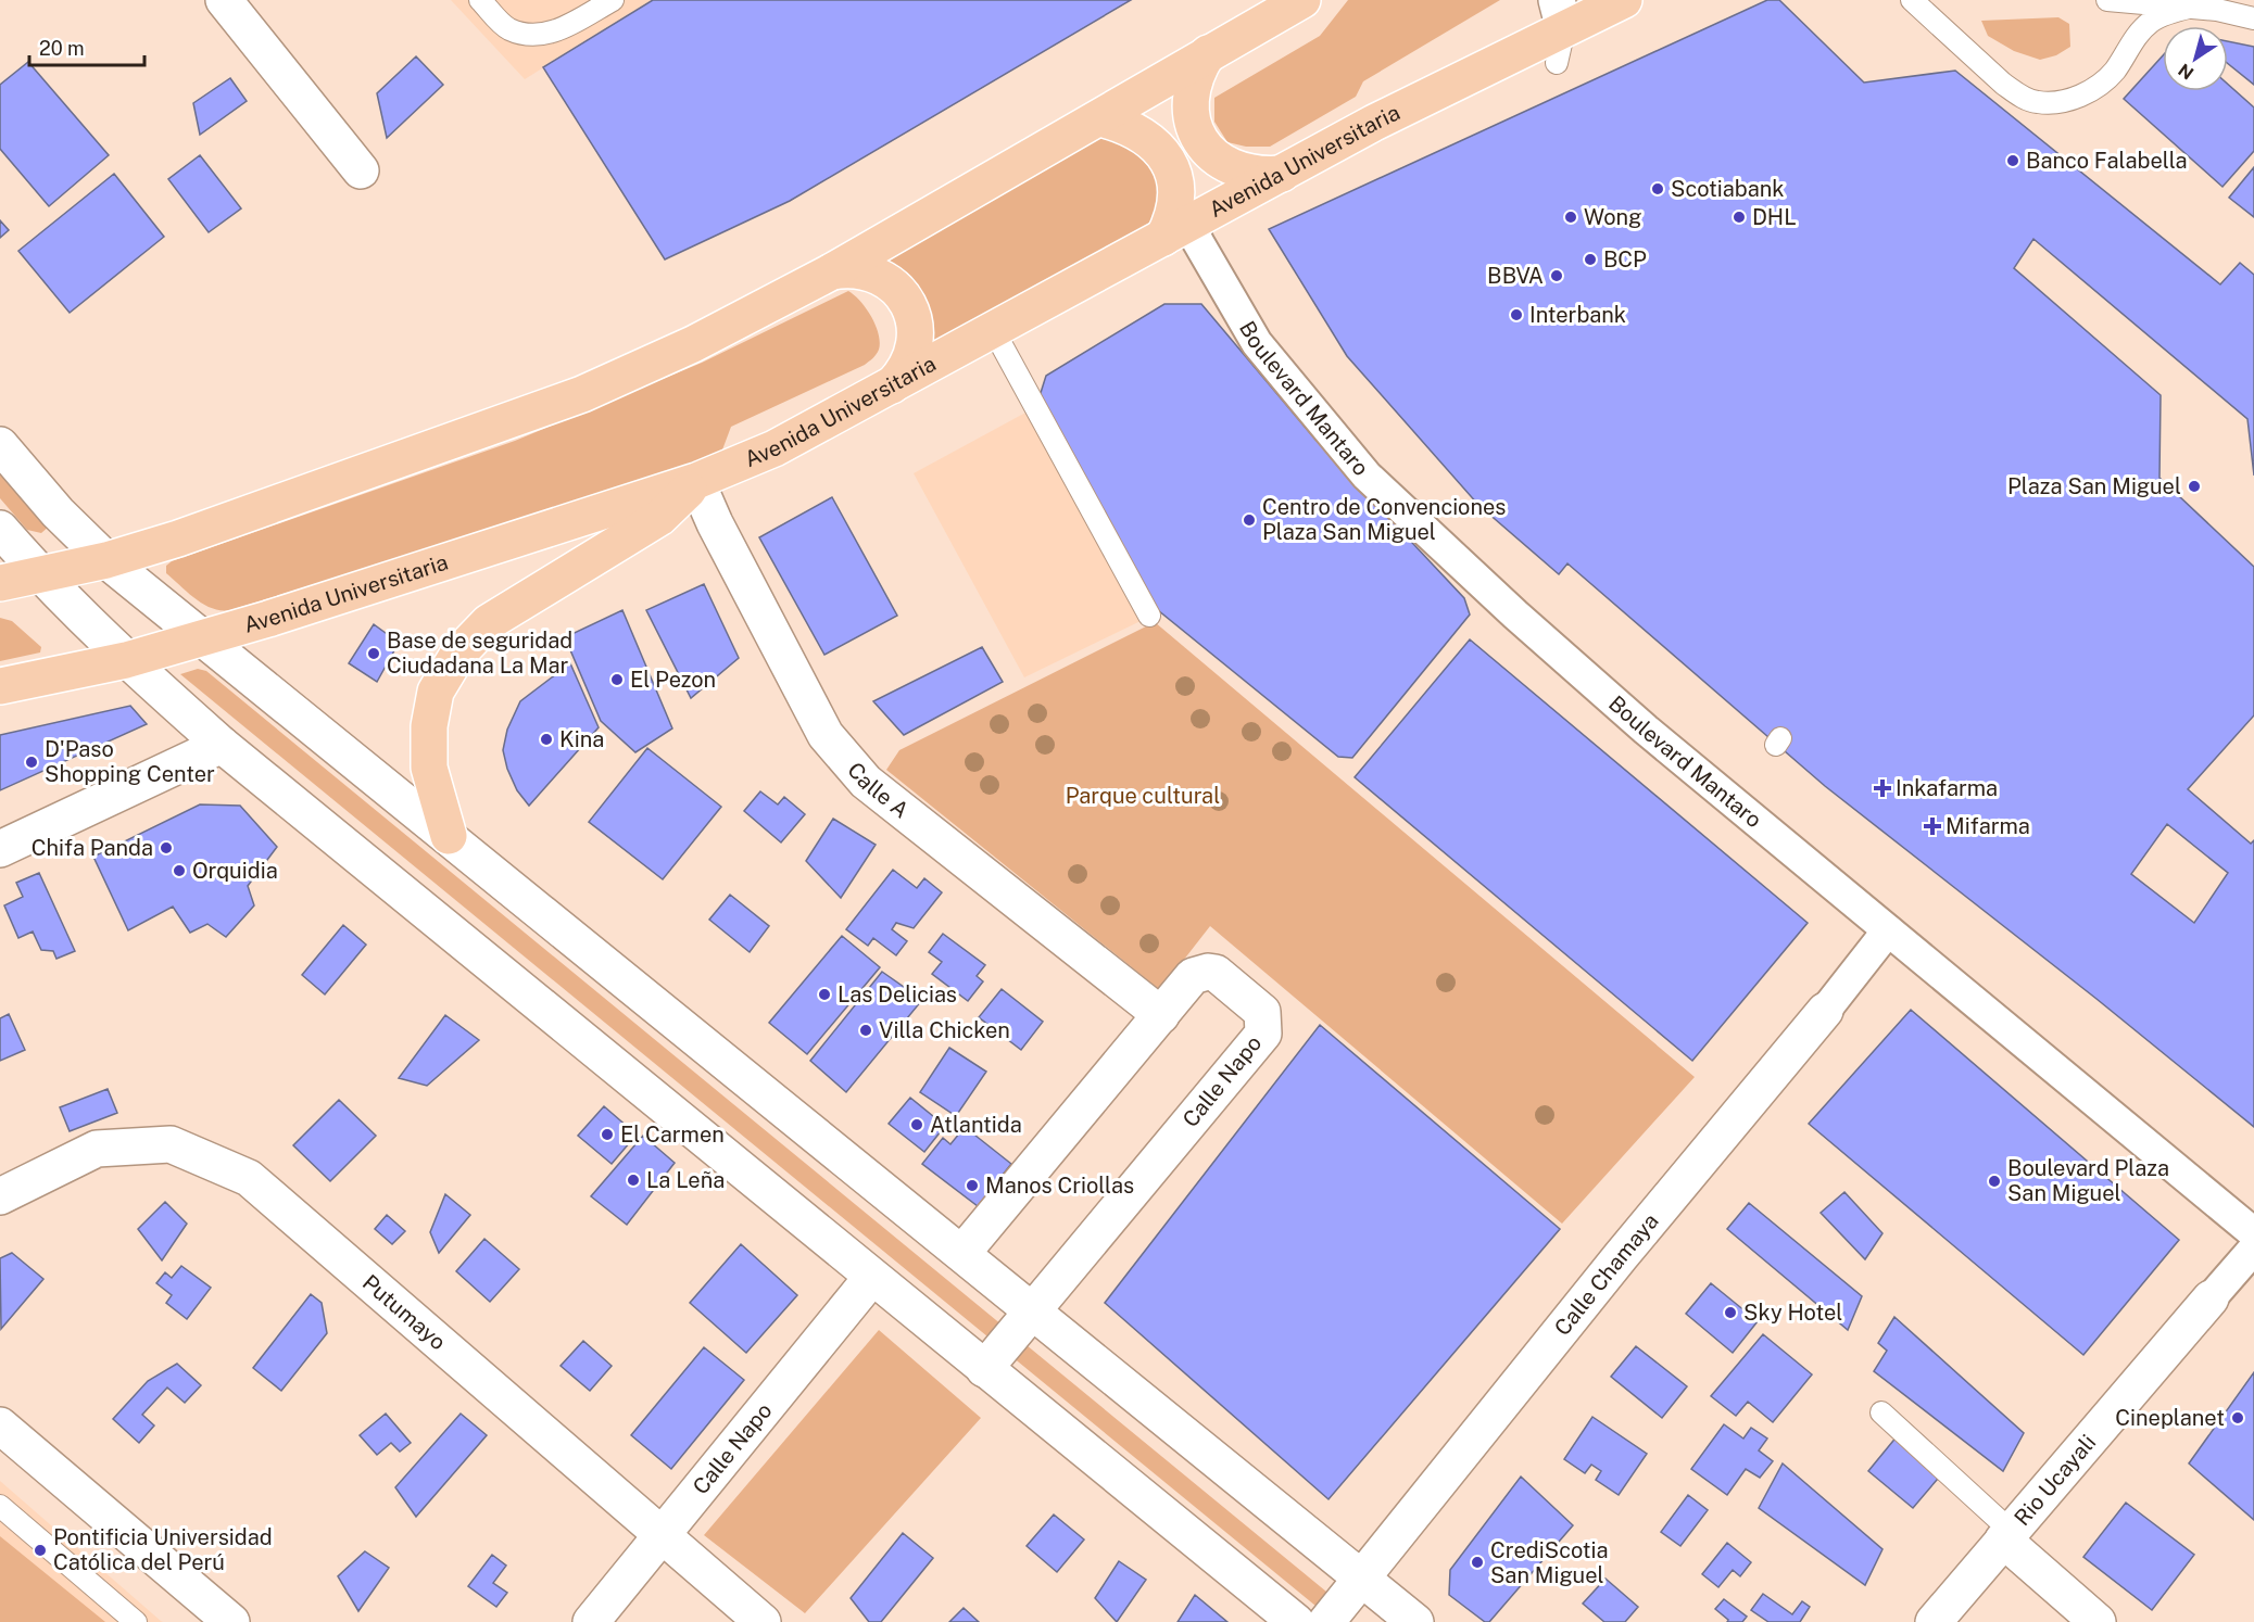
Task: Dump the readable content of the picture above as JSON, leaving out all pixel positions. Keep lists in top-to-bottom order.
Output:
{
  "streets": {
    "main road": ["Avenida Universitaria"],
    "street": [
      "Boulevard Mantaro",
      "Calle A",
      "Calle Napo",
      "Calle Chamaya",
      "Putumayo",
      "Rio Ucayali"
    ]
  },
  "crossings": [
    ["Avenida Universitaria", "Boulevard Mantaro"],
    ["Avenida Universitaria", "Calle A"],
    ["Boulevard Mantaro", "Calle Chamaya"],
    ["Calle A", "Calle Napo"],
    ["Calle Napo", "Putumayo"]
  ],
  "parks": ["Parque cultural"],
  "places": {
    "other": [
      "Banco Falabella",
      "Scotiabank",
      "Wong",
      "DHL",
      "BCP",
      "BBVA",
      "Interbank",
      "Plaza San Miguel",
      "Centro de Convenciones Plaza San Miguel",
      "Base de seguridad Ciudadana La Mar",
      "El Pezon",
      "Kina",
      "D'Paso Shopping Center",
      "Chifa Panda",
      "Orquidia",
      "Las Delicias",
      "Villa Chicken",
      "Atlantida",
      "El Carmen",
      "La Leña",
      "Boulevard Plaza San Miguel",
      "Manos Criollas",
      "Sky Hotel",
      "Cineplanet",
      "Pontificia Universidad Católica del Perú",
      "CrediScotia San Miguel"
    ],
    "health": ["Inkafarma", "Mifarma"]
  },
  "scale_bar": "20 m",
  "north": "bottom left"
}
